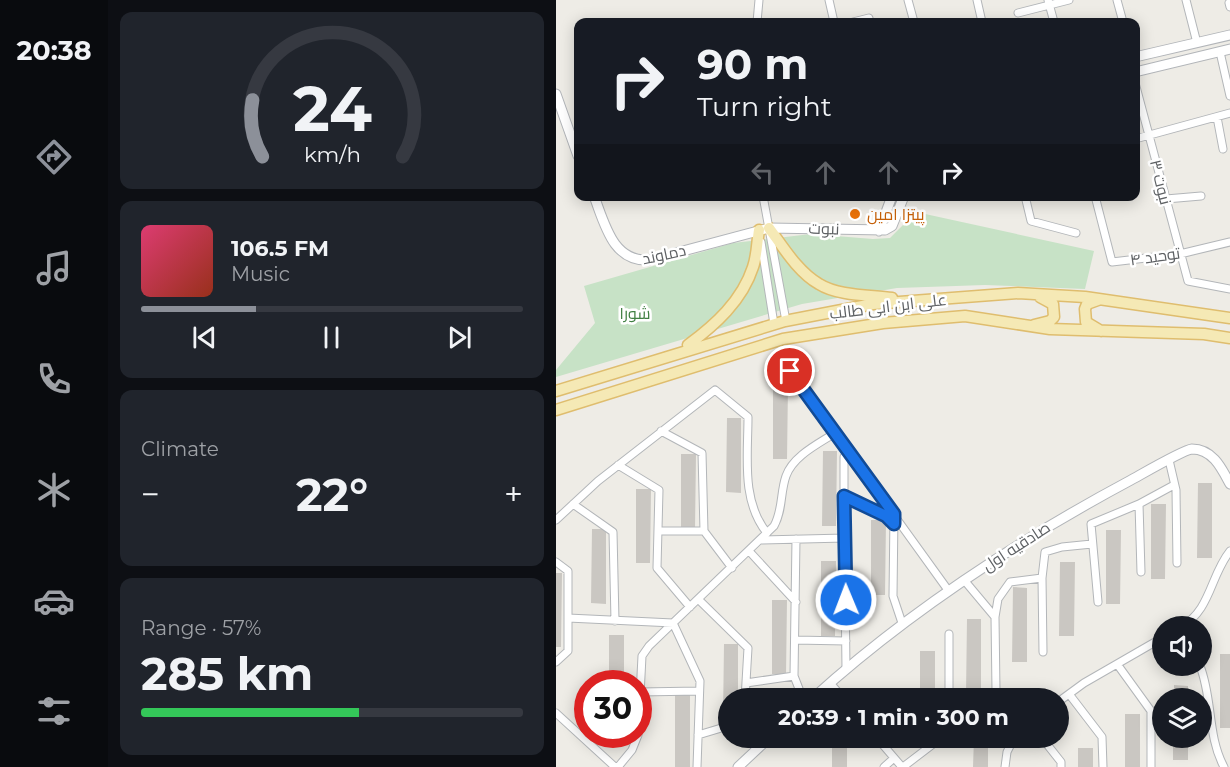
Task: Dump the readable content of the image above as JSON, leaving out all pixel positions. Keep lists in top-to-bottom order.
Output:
{
  "streets": {
    "main road": [
      "نبوت",
      "دماوند",
      "علی ابن ابی طالب",
      "صادقیه اول"
    ],
    "street": ["نبوت ۳", "توحید ۴"]
  },
  "crossings": [
    ["نبوت ۳", "توحید ۴"],
    ["نبوت", "دماوند"]
  ],
  "parks": ["شورا"],
  "places": ["پیتزا امین"],
  "page": {
    "tabs": "20:38",
    "turn": ["90 m", "Turn right"],
    "song": ["106.5 FM", "Music"],
    "tile": [
      "Climate",
      ["Range · 57%", "285 km"]
    ],
    "heat": ["−", "22°", "+"],
    "limit": "30",
    "trip": "20:39 · 1 min · 300 m",
    "gauge": ["24", "km/h"]
  }
}
